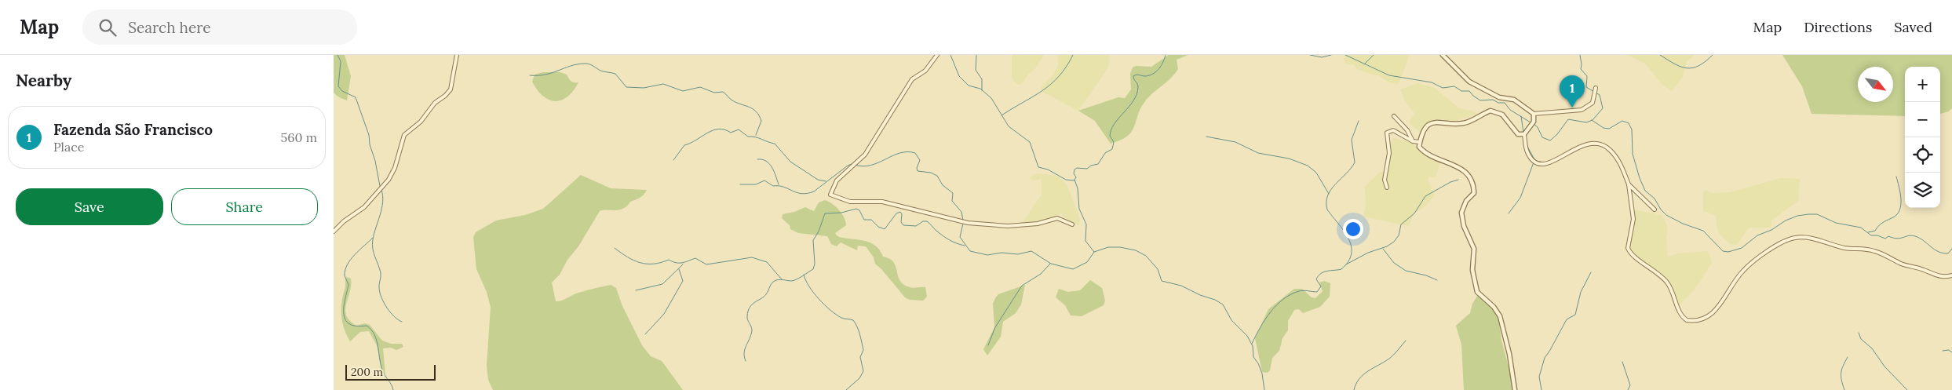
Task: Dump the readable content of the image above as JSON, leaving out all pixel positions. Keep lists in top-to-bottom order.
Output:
{
  "scale_bar": "200 m",
  "north": "bottom right",
  "page": {
    "header": "Map",
    "search": "Search here",
    "nav": ["Map", "Directions", "Saved"],
    "heading": "Nearby",
    "map_buttons": ["+", "−"],
    "pins": "1",
    "list": [
      {
        "mark": "1",
        "name": "Fazenda São Francisco",
        "note": "Place",
        "value": "560 m"
      }
    ],
    "buttons": ["Save", "Share"],
    "scale": "200 m"
  }
}
